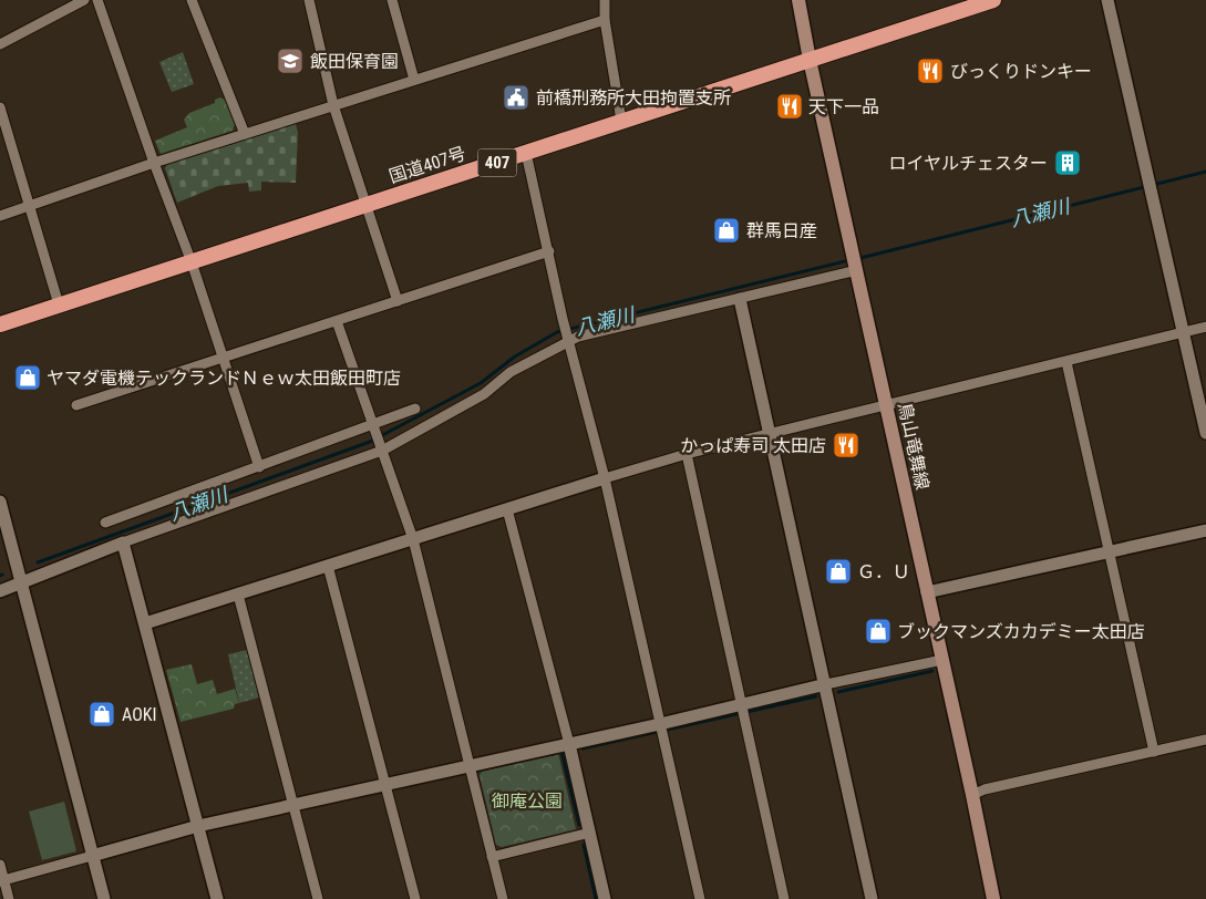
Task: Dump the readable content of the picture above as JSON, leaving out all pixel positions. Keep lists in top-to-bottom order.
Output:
{
  "streets": {
    "highway": ["407", "国道407号"],
    "main road": ["鳥山竜舞線"]
  },
  "crossings": [
    ["国道407号", "鳥山竜舞線"]
  ],
  "water": ["八瀬川"],
  "parks": ["御庵公園"],
  "places": {
    "school or university": ["飯田保育園"],
    "restaurant": ["びっくりドンキー", "天下一品", "かっぱ寿司 太田店"],
    "public building": ["前橋刑務所大田拘置支所"],
    "building": ["ロイヤルチェスター"],
    "shop": [
      "群馬日産",
      "ヤマダ電機テックランドＮｅｗ太田飯田町店",
      "Ｇ．Ｕ",
      "ブックマンズカカデミー太田店",
      "AOKI"
    ]
  }
}
